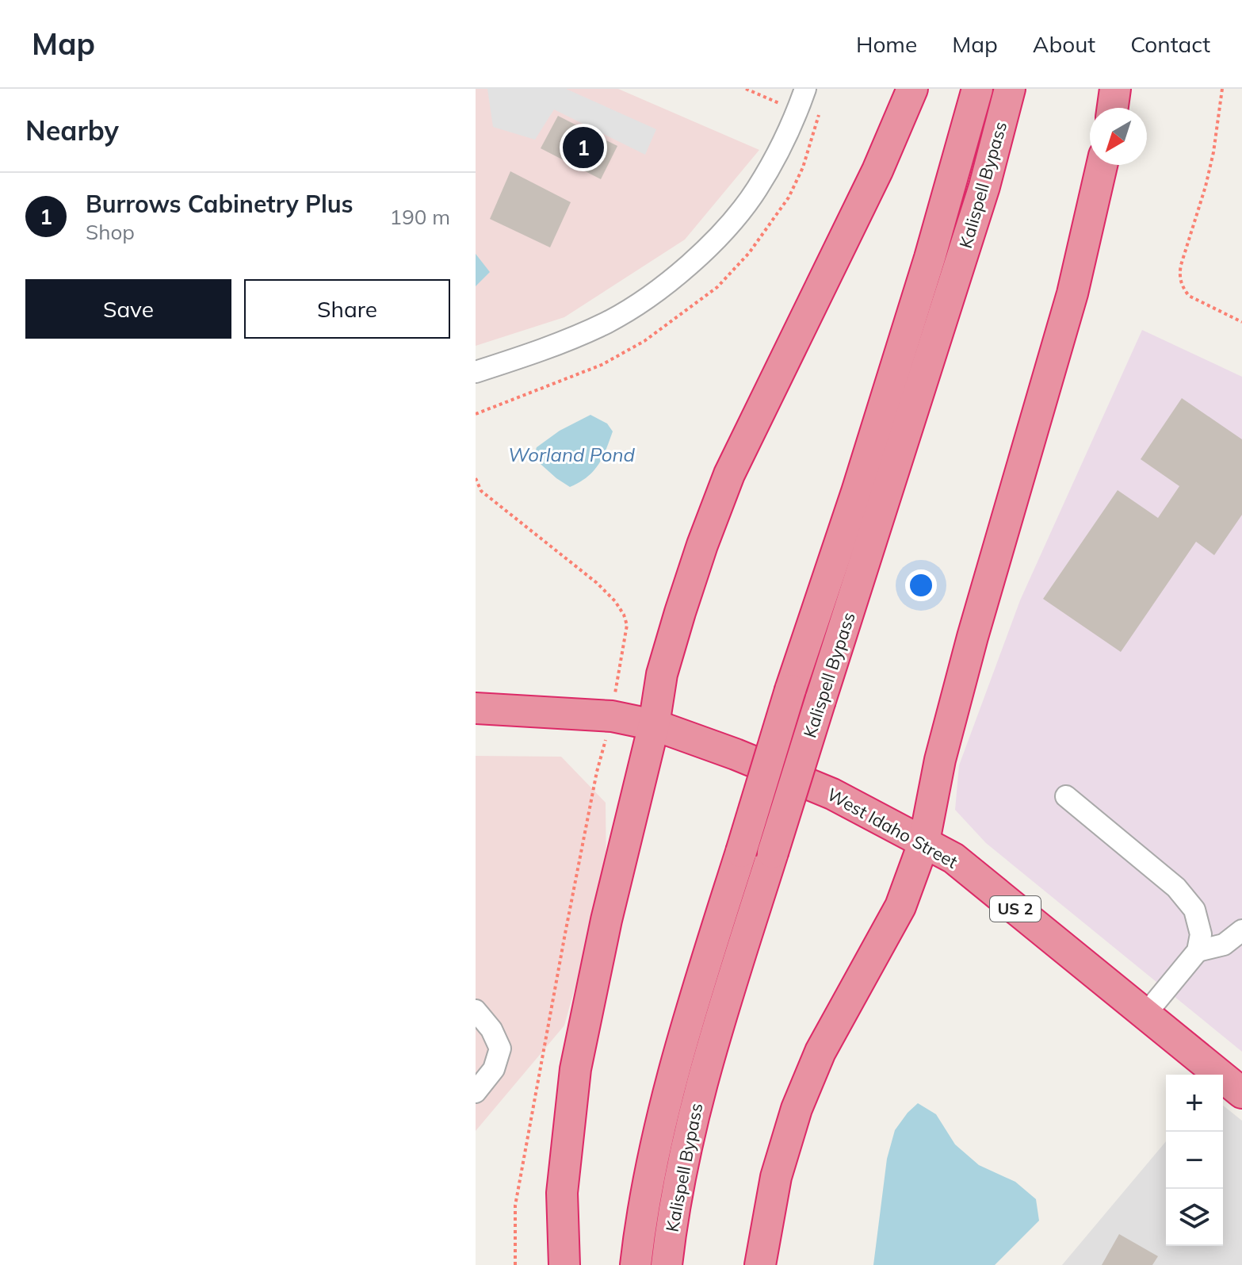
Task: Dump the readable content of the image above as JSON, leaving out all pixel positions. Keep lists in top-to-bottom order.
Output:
{
  "streets": {
    "highway": ["Kalispell Bypass", "West Idaho Street", "US 2"]
  },
  "water": ["Worland Pond"],
  "north": "bottom left",
  "page": {
    "header": "Map",
    "nav": [
      "Home",
      "Map",
      "About",
      "Contact"
    ],
    "heading": "Nearby",
    "pins": "1",
    "list": [
      {
        "mark": "1",
        "name": "Burrows Cabinetry Plus",
        "note": "Shop",
        "value": "190 m"
      }
    ],
    "buttons": ["Save", "Share"],
    "map_buttons": ["+", "−"]
  }
}
